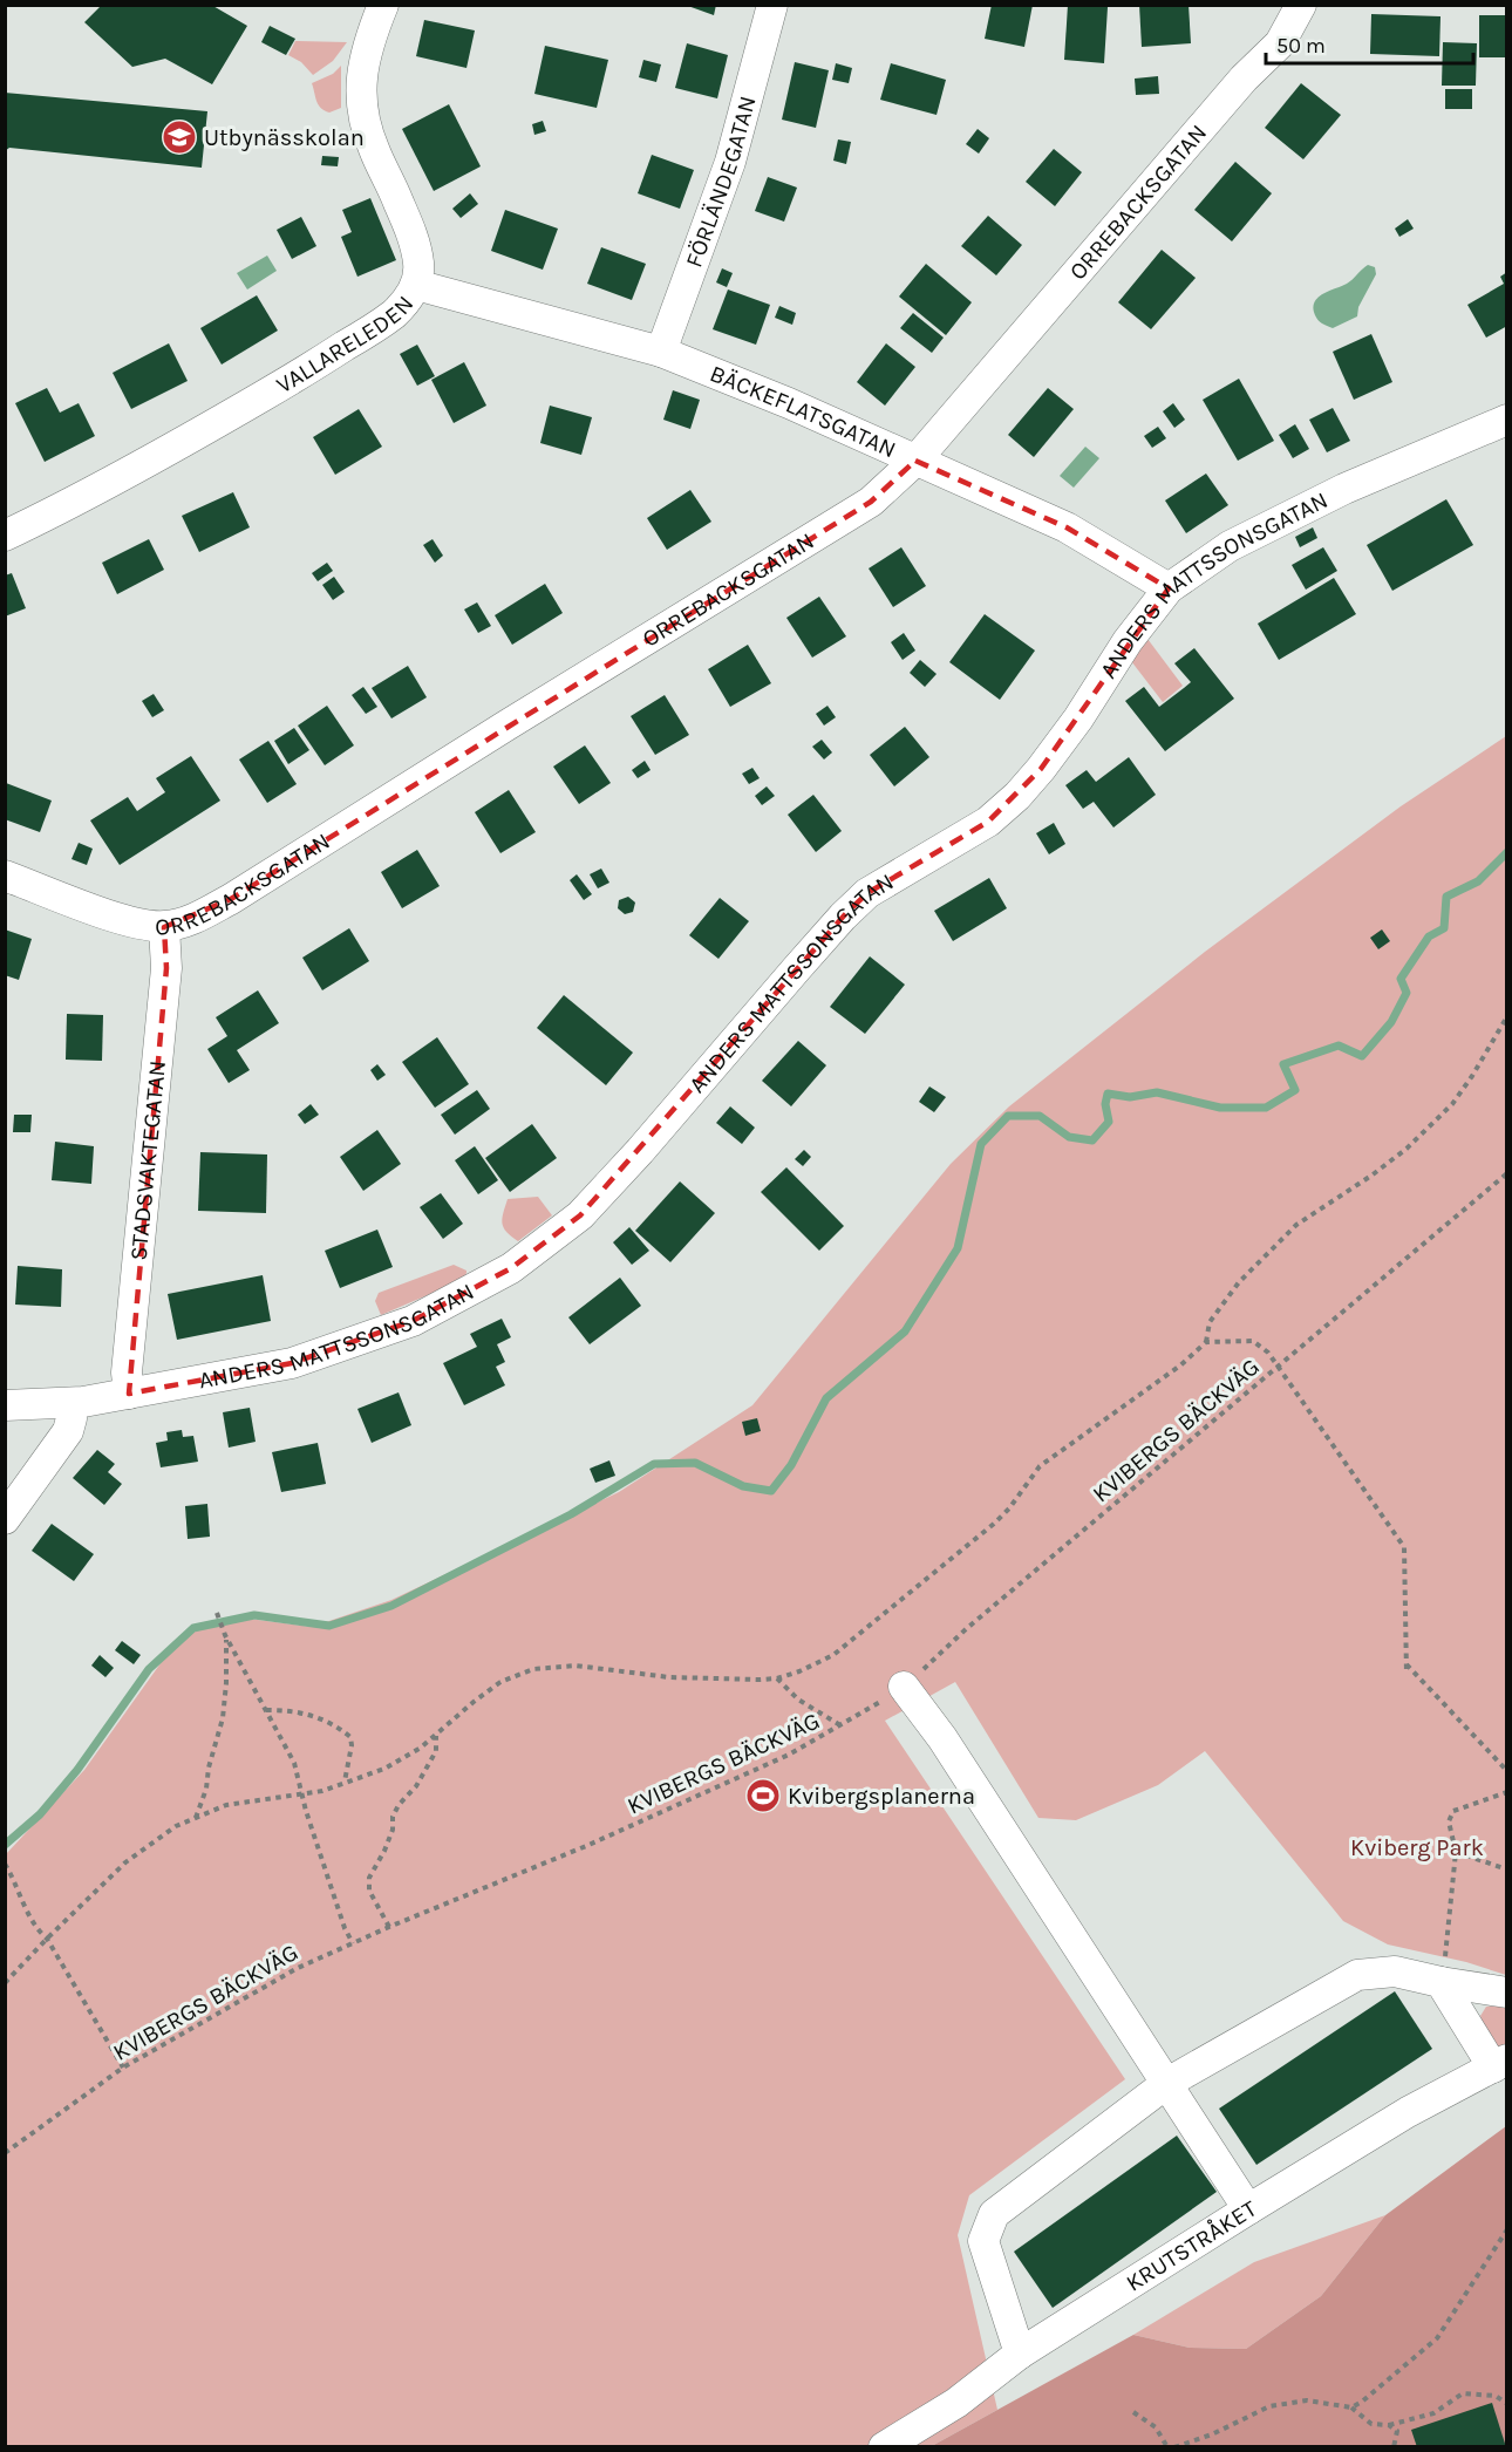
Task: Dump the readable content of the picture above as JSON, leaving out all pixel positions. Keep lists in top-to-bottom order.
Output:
{
  "streets": {
    "street": [
      "FÖRLÄNDEGATAN",
      "ORREBACKSGATAN",
      "VALLARELEDEN",
      "BÄCKEFLATSGATAN",
      "ANDERS MATTSSONSGATAN",
      "STADSVAKTEGATAN",
      "KRUTSTRÅKET"
    ],
    "path": ["KVIBERGS BÄCKVÄG"]
  },
  "crossings": [
    ["FÖRLÄNDEGATAN", "BÄCKEFLATSGATAN"],
    ["ORREBACKSGATAN", "BÄCKEFLATSGATAN"],
    ["ORREBACKSGATAN", "STADSVAKTEGATAN"],
    ["VALLARELEDEN", "BÄCKEFLATSGATAN"],
    ["BÄCKEFLATSGATAN", "ANDERS MATTSSONSGATAN"],
    ["ANDERS MATTSSONSGATAN", "STADSVAKTEGATAN"]
  ],
  "parks": ["Kviberg Park"],
  "places": {
    "school or university": ["Utbynässkolan"],
    "sports": ["Kvibergsplanerna"]
  },
  "scale_bar": "50 m"
}
